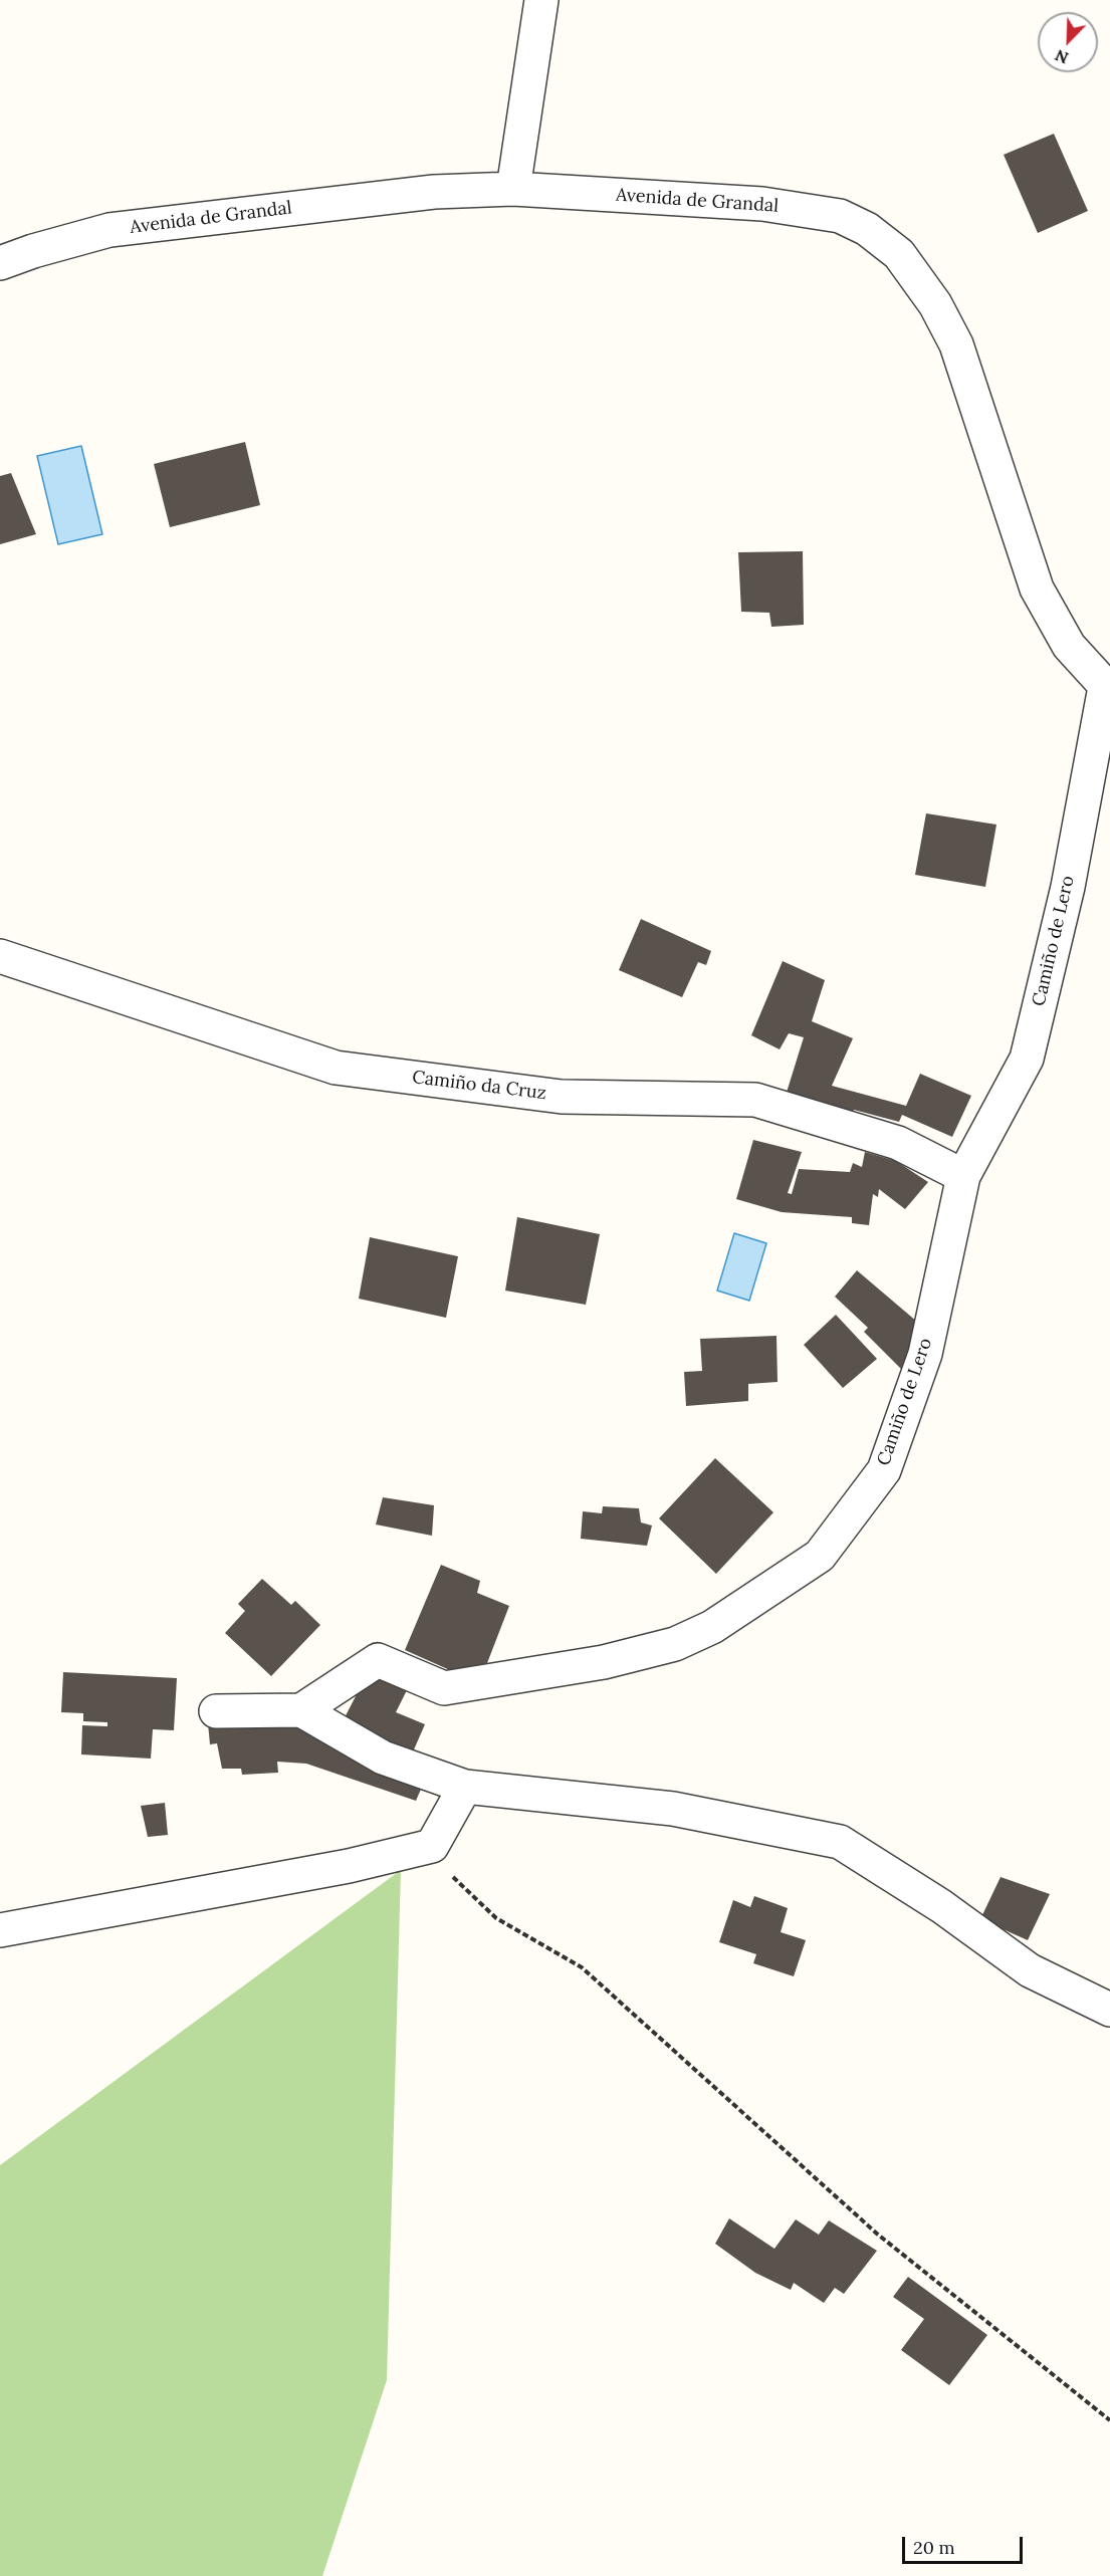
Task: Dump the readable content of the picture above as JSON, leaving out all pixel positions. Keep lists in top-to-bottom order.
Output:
{
  "streets": {
    "street": ["Avenida de Grandal", "Camiño de Lero", "Camiño da Cruz"]
  },
  "crossings": [
    ["Avenida de Grandal", "Camiño de Lero"],
    ["Camiño de Lero", "Camiño da Cruz"]
  ],
  "scale_bar": "20 m",
  "north": "bottom left"
}
